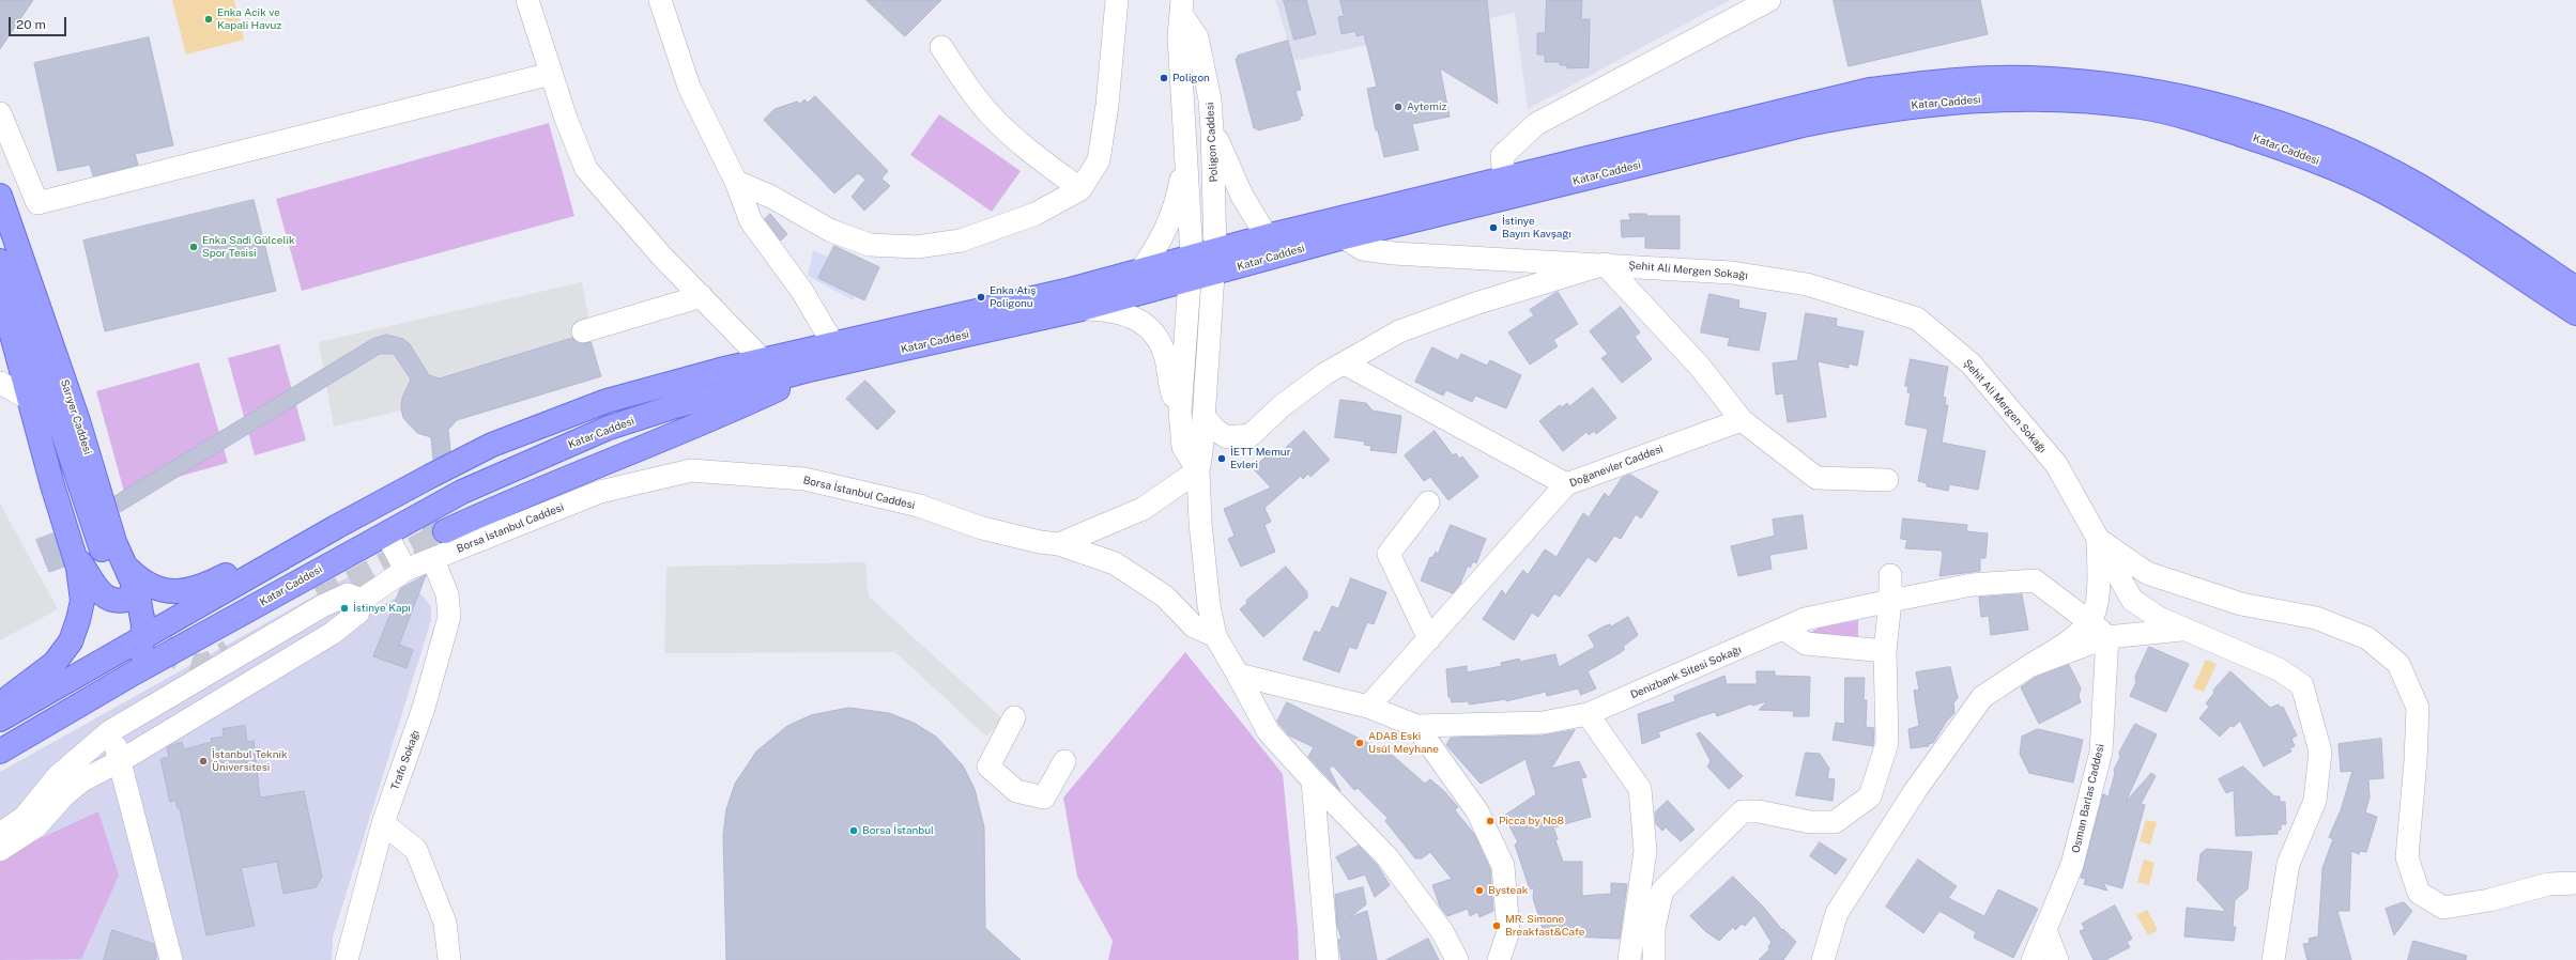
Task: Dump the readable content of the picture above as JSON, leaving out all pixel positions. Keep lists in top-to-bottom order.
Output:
{
  "streets": {
    "main road": ["Katar Caddesi", "Sarıyer Caddesi"],
    "street": [
      "Poligon Caddesi",
      "Şehit Ali Mergen Sokağı",
      "Doğanevler Caddesi",
      "Borsa İstanbul Caddesi",
      "Denizbank Sitesi Sokağı",
      "Trafo Sokağı",
      "Osman Barlas Caddesi"
    ]
  },
  "crossings": [
    ["Katar Caddesi", "Poligon Caddesi"],
    ["Katar Caddesi", "Şehit Ali Mergen Sokağı"],
    ["Katar Caddesi", "Sarıyer Caddesi"],
    ["Borsa İstanbul Caddesi", "Trafo Sokağı"],
    ["Denizbank Sitesi Sokağı", "Osman Barlas Caddesi"]
  ],
  "places": [
    "Enka Acik ve Kapali Havuz",
    "Poligon",
    "Aytemiz",
    "İstinye Bayırı Kavşağı",
    "Enka Sadi Gülcelik Spor Tesisi",
    "Enka Atış Poligonu",
    "İETT Memur Evleri",
    "İstinye Kapı",
    "ADAB Eski Usûl Meyhane",
    "İstanbul Teknik Üniversitesi",
    "Picca by No8",
    "Borsa İstanbul",
    "Bysteak",
    "MR. Simone Breakfast&Cafe"
  ],
  "scale_bar": "20 m"
}
